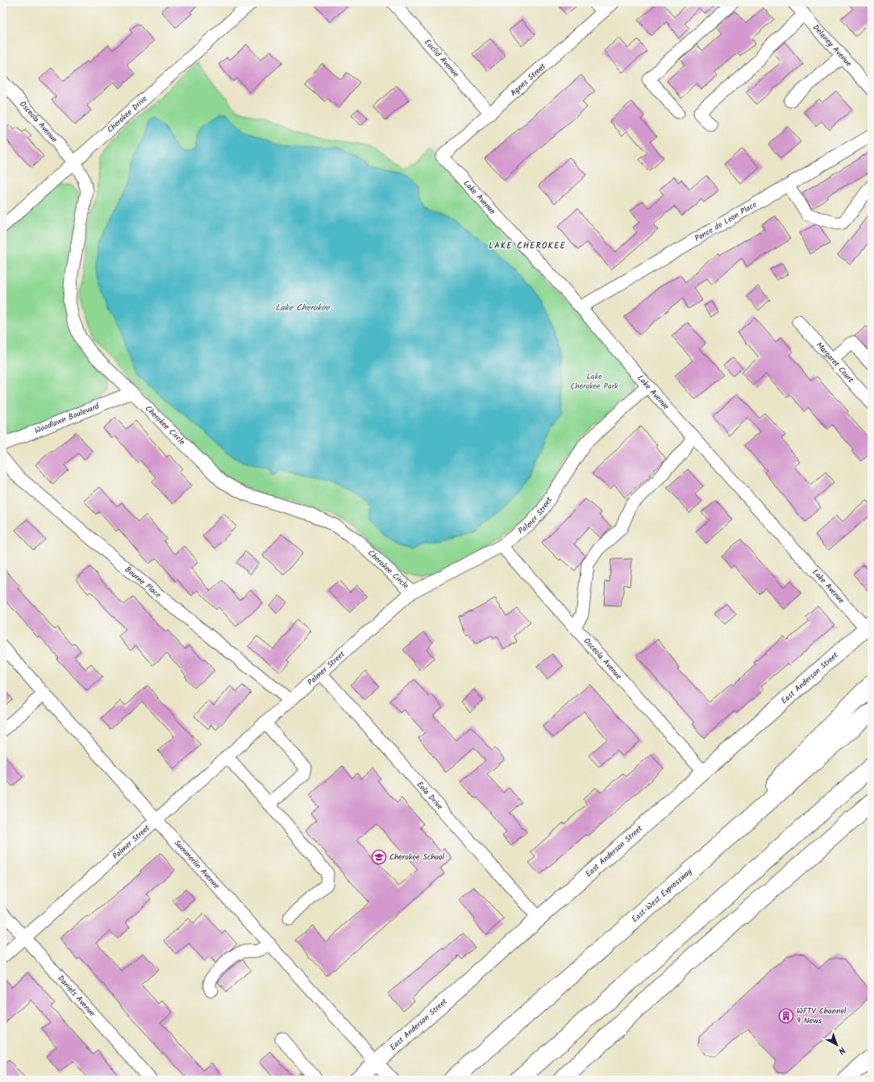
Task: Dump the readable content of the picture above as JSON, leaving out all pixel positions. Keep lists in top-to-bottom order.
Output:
{
  "streets": {
    "highway": ["East-West Expressway"],
    "main road": ["East Anderson Street"],
    "street": [
      "Delaney Avenue",
      "Euclid Avenue",
      "Agnes Street",
      "Cherokee Drive",
      "Osceola Avenue",
      "Lake Avenue",
      "Ponce de Leon Place",
      "Margaret Court",
      "Woodlawn Boulevard",
      "Cherokee Circle",
      "Palmer Street",
      "Bourne Place",
      "Eola Drive",
      "Summerlin Avenue",
      "Daniels Avenue"
    ]
  },
  "crossings": [
    ["Euclid Avenue", "Agnes Street"],
    ["Agnes Street", "Lake Avenue"],
    ["Cherokee Drive", "Osceola Avenue"],
    ["Cherokee Drive", "Cherokee Circle"],
    ["Osceola Avenue", "Cherokee Circle"],
    ["Osceola Avenue", "Palmer Street"],
    ["Osceola Avenue", "East Anderson Street"],
    ["Lake Avenue", "Ponce de Leon Place"],
    ["Lake Avenue", "Palmer Street"],
    ["Lake Avenue", "East Anderson Street"],
    ["Woodlawn Boulevard", "Cherokee Circle"],
    ["Cherokee Circle", "Palmer Street"],
    ["Palmer Street", "Bourne Place"],
    ["Palmer Street", "Eola Drive"],
    ["Palmer Street", "Summerlin Avenue"],
    ["Palmer Street", "Daniels Avenue"],
    ["East Anderson Street", "Eola Drive"],
    ["East Anderson Street", "Summerlin Avenue"]
  ],
  "districts": ["LAKE CHEROKEE"],
  "water": ["Lake Cherokee"],
  "parks": ["Lake Cherokee Park"],
  "places": {
    "school or university": ["Cherokee School"],
    "building": ["WFTV Channel 9 News"]
  },
  "north": "bottom right"
}
